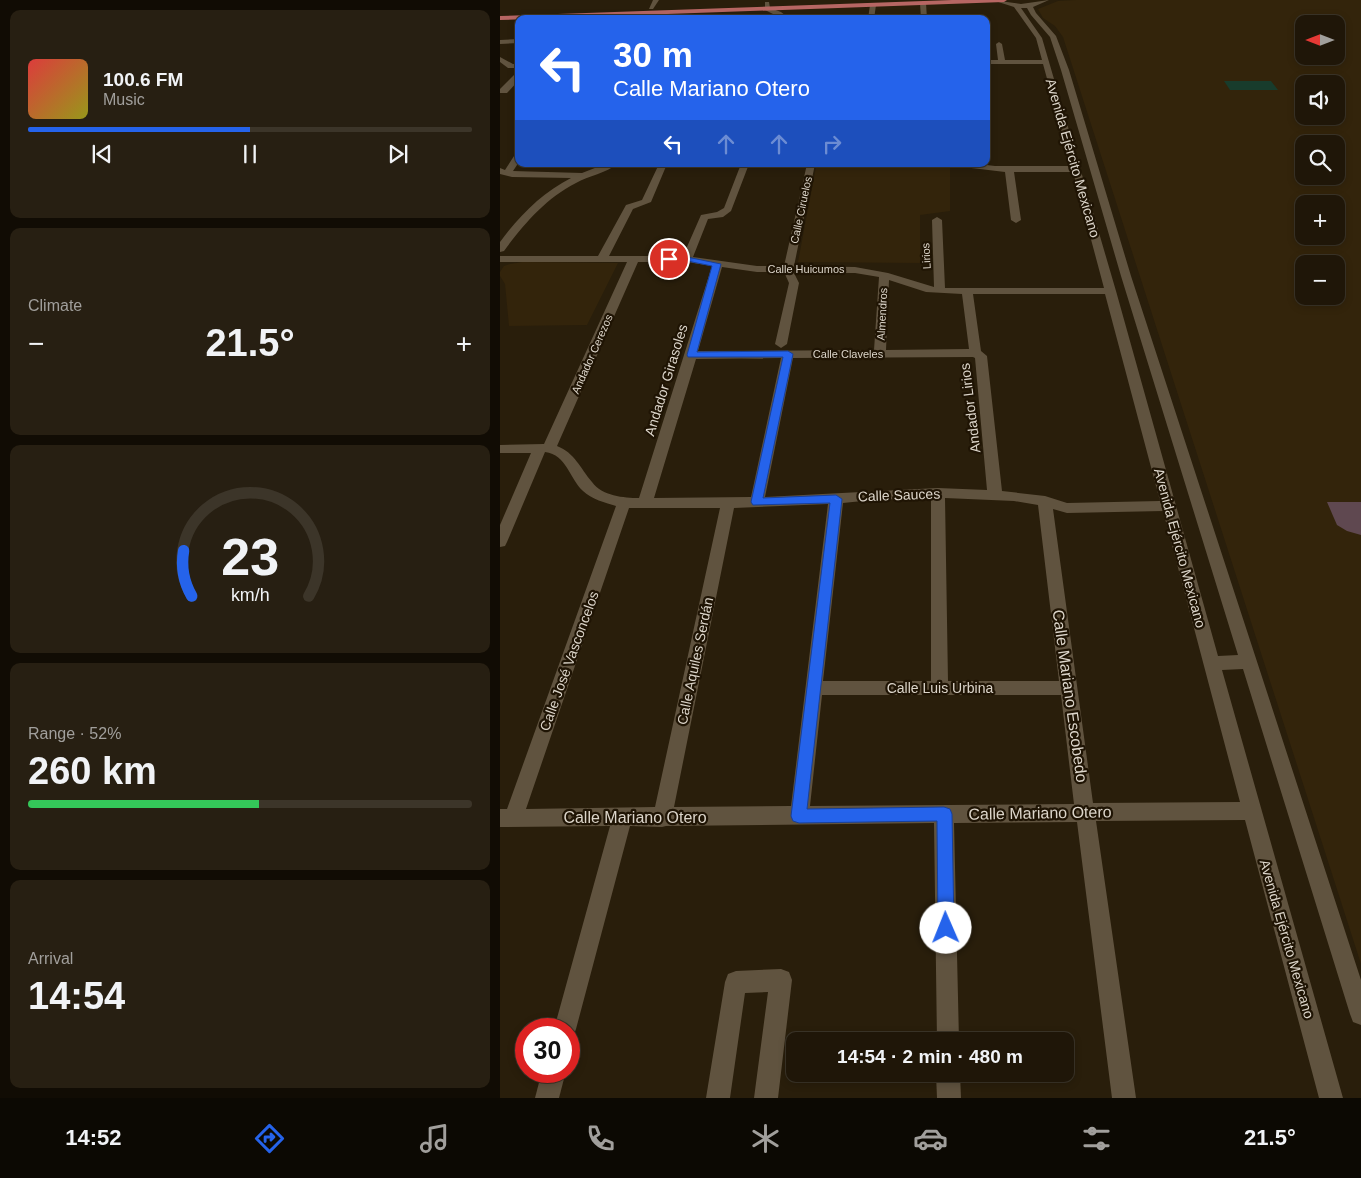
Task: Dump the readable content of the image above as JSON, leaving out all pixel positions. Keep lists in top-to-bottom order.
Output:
{
  "streets": {
    "street": [
      "Avenida Ejército Mexicano",
      "Calle Ciruelos",
      "Lirios",
      "Calle Huicumos",
      "Almendros",
      "Andador Cerezos",
      "Calle Claveles",
      "Andador Girasoles",
      "Andador Lirios",
      "Calle Sauces",
      "Calle José Vasconcelos",
      "Calle Aquiles Serdán",
      "Calle Luis Urbina",
      "Calle Mariano Escobedo",
      "Calle Mariano Otero"
    ]
  },
  "crossings": [
    ["Avenida Ejército Mexicano", "Calle Huicumos"],
    ["Avenida Ejército Mexicano", "Calle Sauces"],
    ["Avenida Ejército Mexicano", "Calle Mariano Otero"],
    ["Calle Ciruelos", "Calle Huicumos"],
    ["Calle Ciruelos", "Calle Claveles"],
    ["Calle Ciruelos", "Calle Sauces"],
    ["Lirios", "Calle Huicumos"],
    ["Calle Huicumos", "Almendros"],
    ["Calle Huicumos", "Andador Cerezos"],
    ["Calle Huicumos", "Andador Girasoles"],
    ["Calle Huicumos", "Andador Lirios"],
    ["Almendros", "Calle Claveles"],
    ["Andador Cerezos", "Calle Sauces"],
    ["Calle Claveles", "Andador Girasoles"],
    ["Calle Claveles", "Andador Lirios"],
    ["Andador Girasoles", "Calle Sauces"],
    ["Andador Lirios", "Calle Sauces"],
    ["Calle Sauces", "Calle José Vasconcelos"],
    ["Calle Sauces", "Calle Aquiles Serdán"],
    ["Calle Sauces", "Calle Mariano Escobedo"],
    ["Calle José Vasconcelos", "Calle Mariano Otero"],
    ["Calle Aquiles Serdán", "Calle Mariano Otero"],
    ["Calle Luis Urbina", "Calle Mariano Escobedo"],
    ["Calle Mariano Escobedo", "Calle Mariano Otero"]
  ],
  "north": "left",
  "page": {
    "map_buttons": ["+", "−"],
    "turn": ["30 m", "Calle Mariano Otero"],
    "song": ["100.6 FM", "Music"],
    "tile": [
      "Climate",
      ["Range · 52%", "260 km"],
      ["Arrival", "14:54"]
    ],
    "heat": ["−", "21.5°", "+"],
    "limit": "30",
    "trip": "14:54 · 2 min · 480 m",
    "tabs": ["14:52", "21.5°"],
    "gauge": ["23", "km/h"]
  }
}
